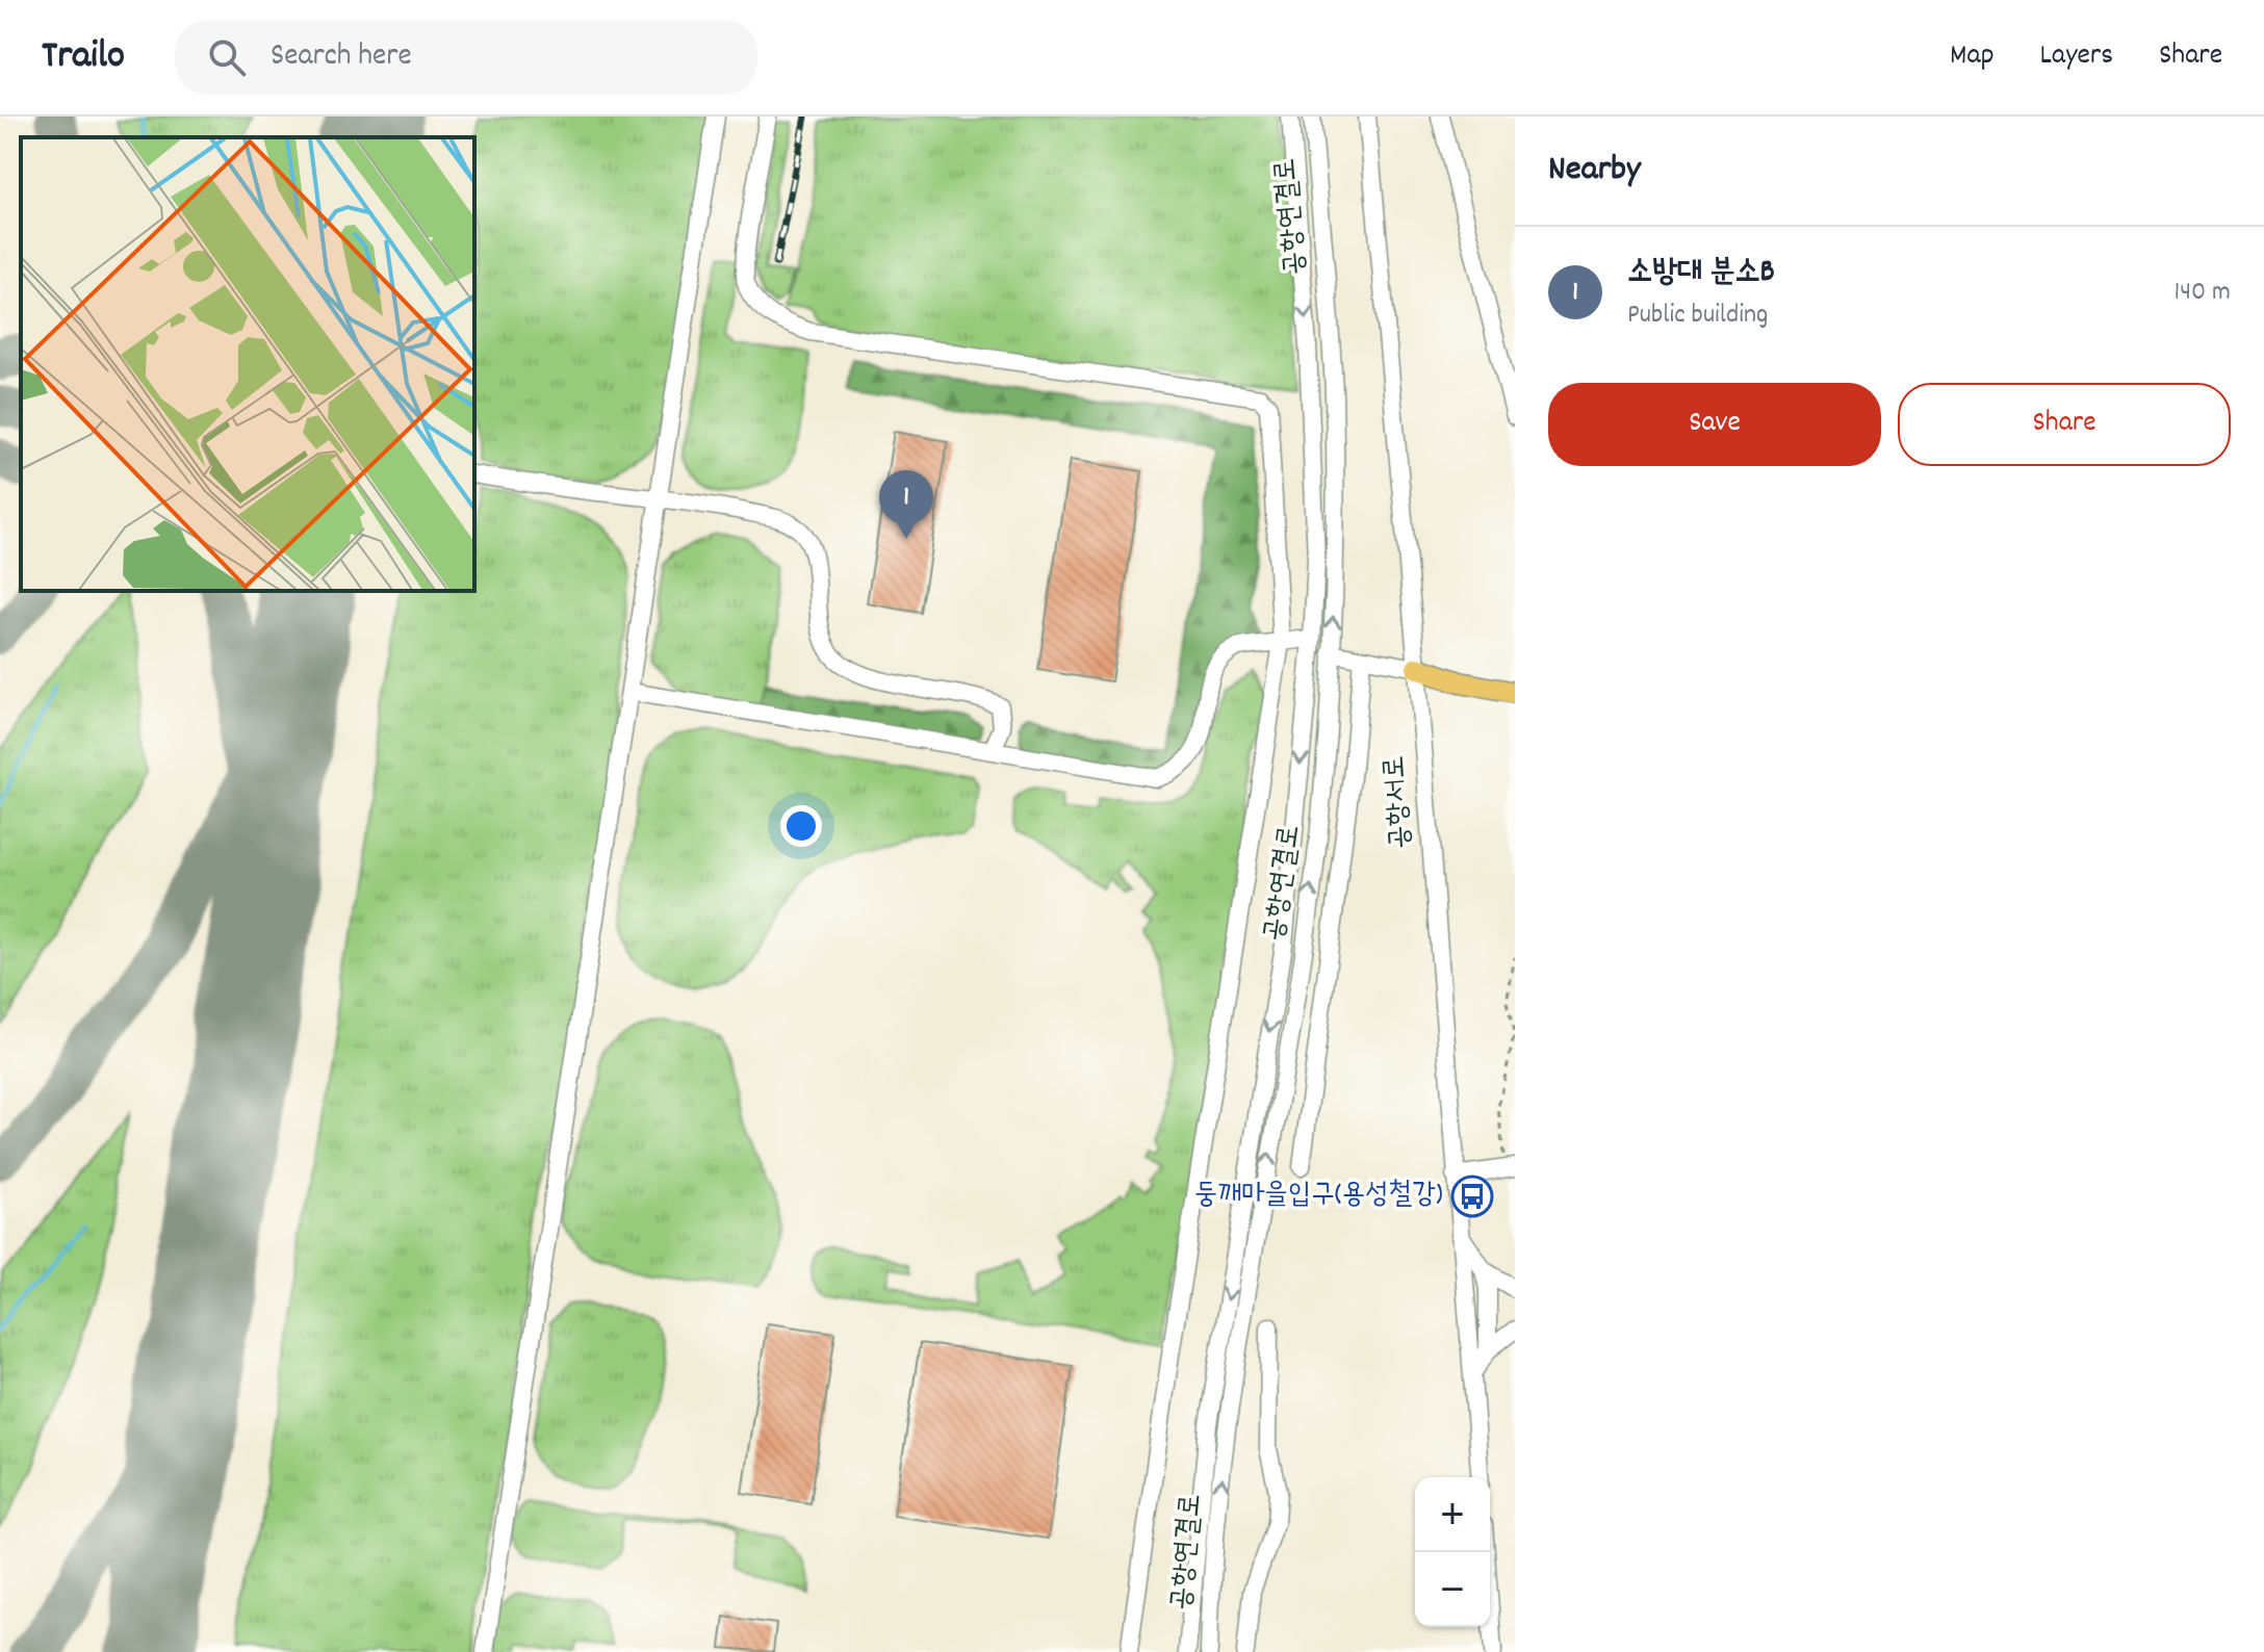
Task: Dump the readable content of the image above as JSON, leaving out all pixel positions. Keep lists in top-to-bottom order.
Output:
{
  "streets": {
    "street": ["공항연결로", "공항서로"]
  },
  "places": {
    "bus stop": ["둥깨마을입구(용성철강)"]
  },
  "page": {
    "header": "Trailo",
    "search": "Search here",
    "nav": ["Map", "Layers", "Share"],
    "heading": "Nearby",
    "list": [
      {
        "mark": "1",
        "name": "소방대 분소B",
        "note": "Public building",
        "value": "140 m"
      }
    ],
    "buttons": ["Save", "Share"],
    "pins": "1",
    "map_buttons": ["+", "−"]
  }
}
